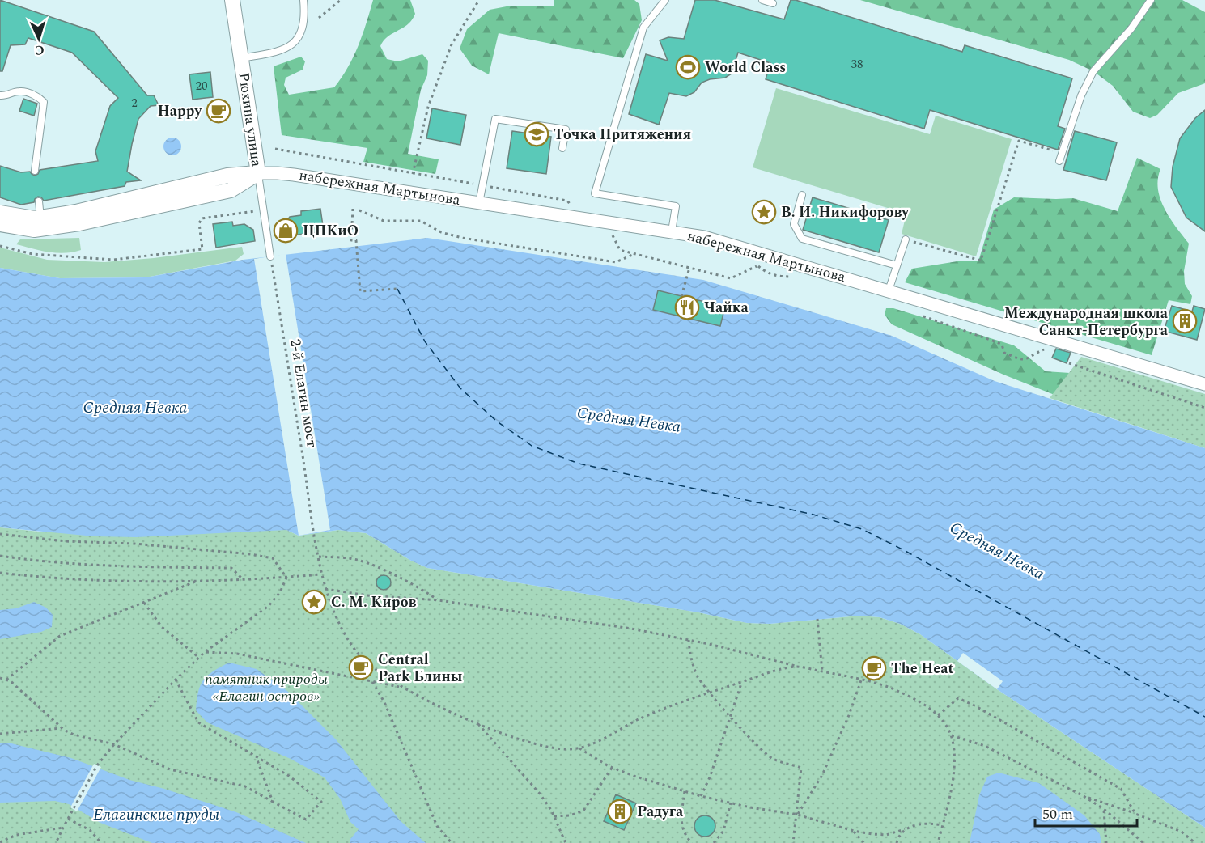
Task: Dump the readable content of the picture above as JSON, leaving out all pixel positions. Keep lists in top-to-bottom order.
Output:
{
  "streets": {
    "street": ["Рюхина улица", "набережная Мартынова"],
    "path": ["2-й Елагин мост"]
  },
  "crossings": [
    ["Рюхина улица", "набережная Мартынова"],
    ["Рюхина улица", "2-й Елагин мост"]
  ],
  "water": ["Средняя Невка", "Елагинские пруды"],
  "parks": ["памятник природы «Елагин остров»"],
  "places": {
    "sports": ["World Class"],
    "cafe": ["Happy", "Central Park Блины", "The Heat"],
    "school or university": ["Точка Притяжения"],
    "place": ["В. И. Никифорову", "С. М. Киров"],
    "shop": ["ЦПКиО"],
    "restaurant": ["Чайка"],
    "building": ["Международная школа Санкт-Петербурга", "Радуга"]
  },
  "house_numbers": ["38", "20", "2"],
  "scale_bar": "50 m",
  "north": "bottom"
}
